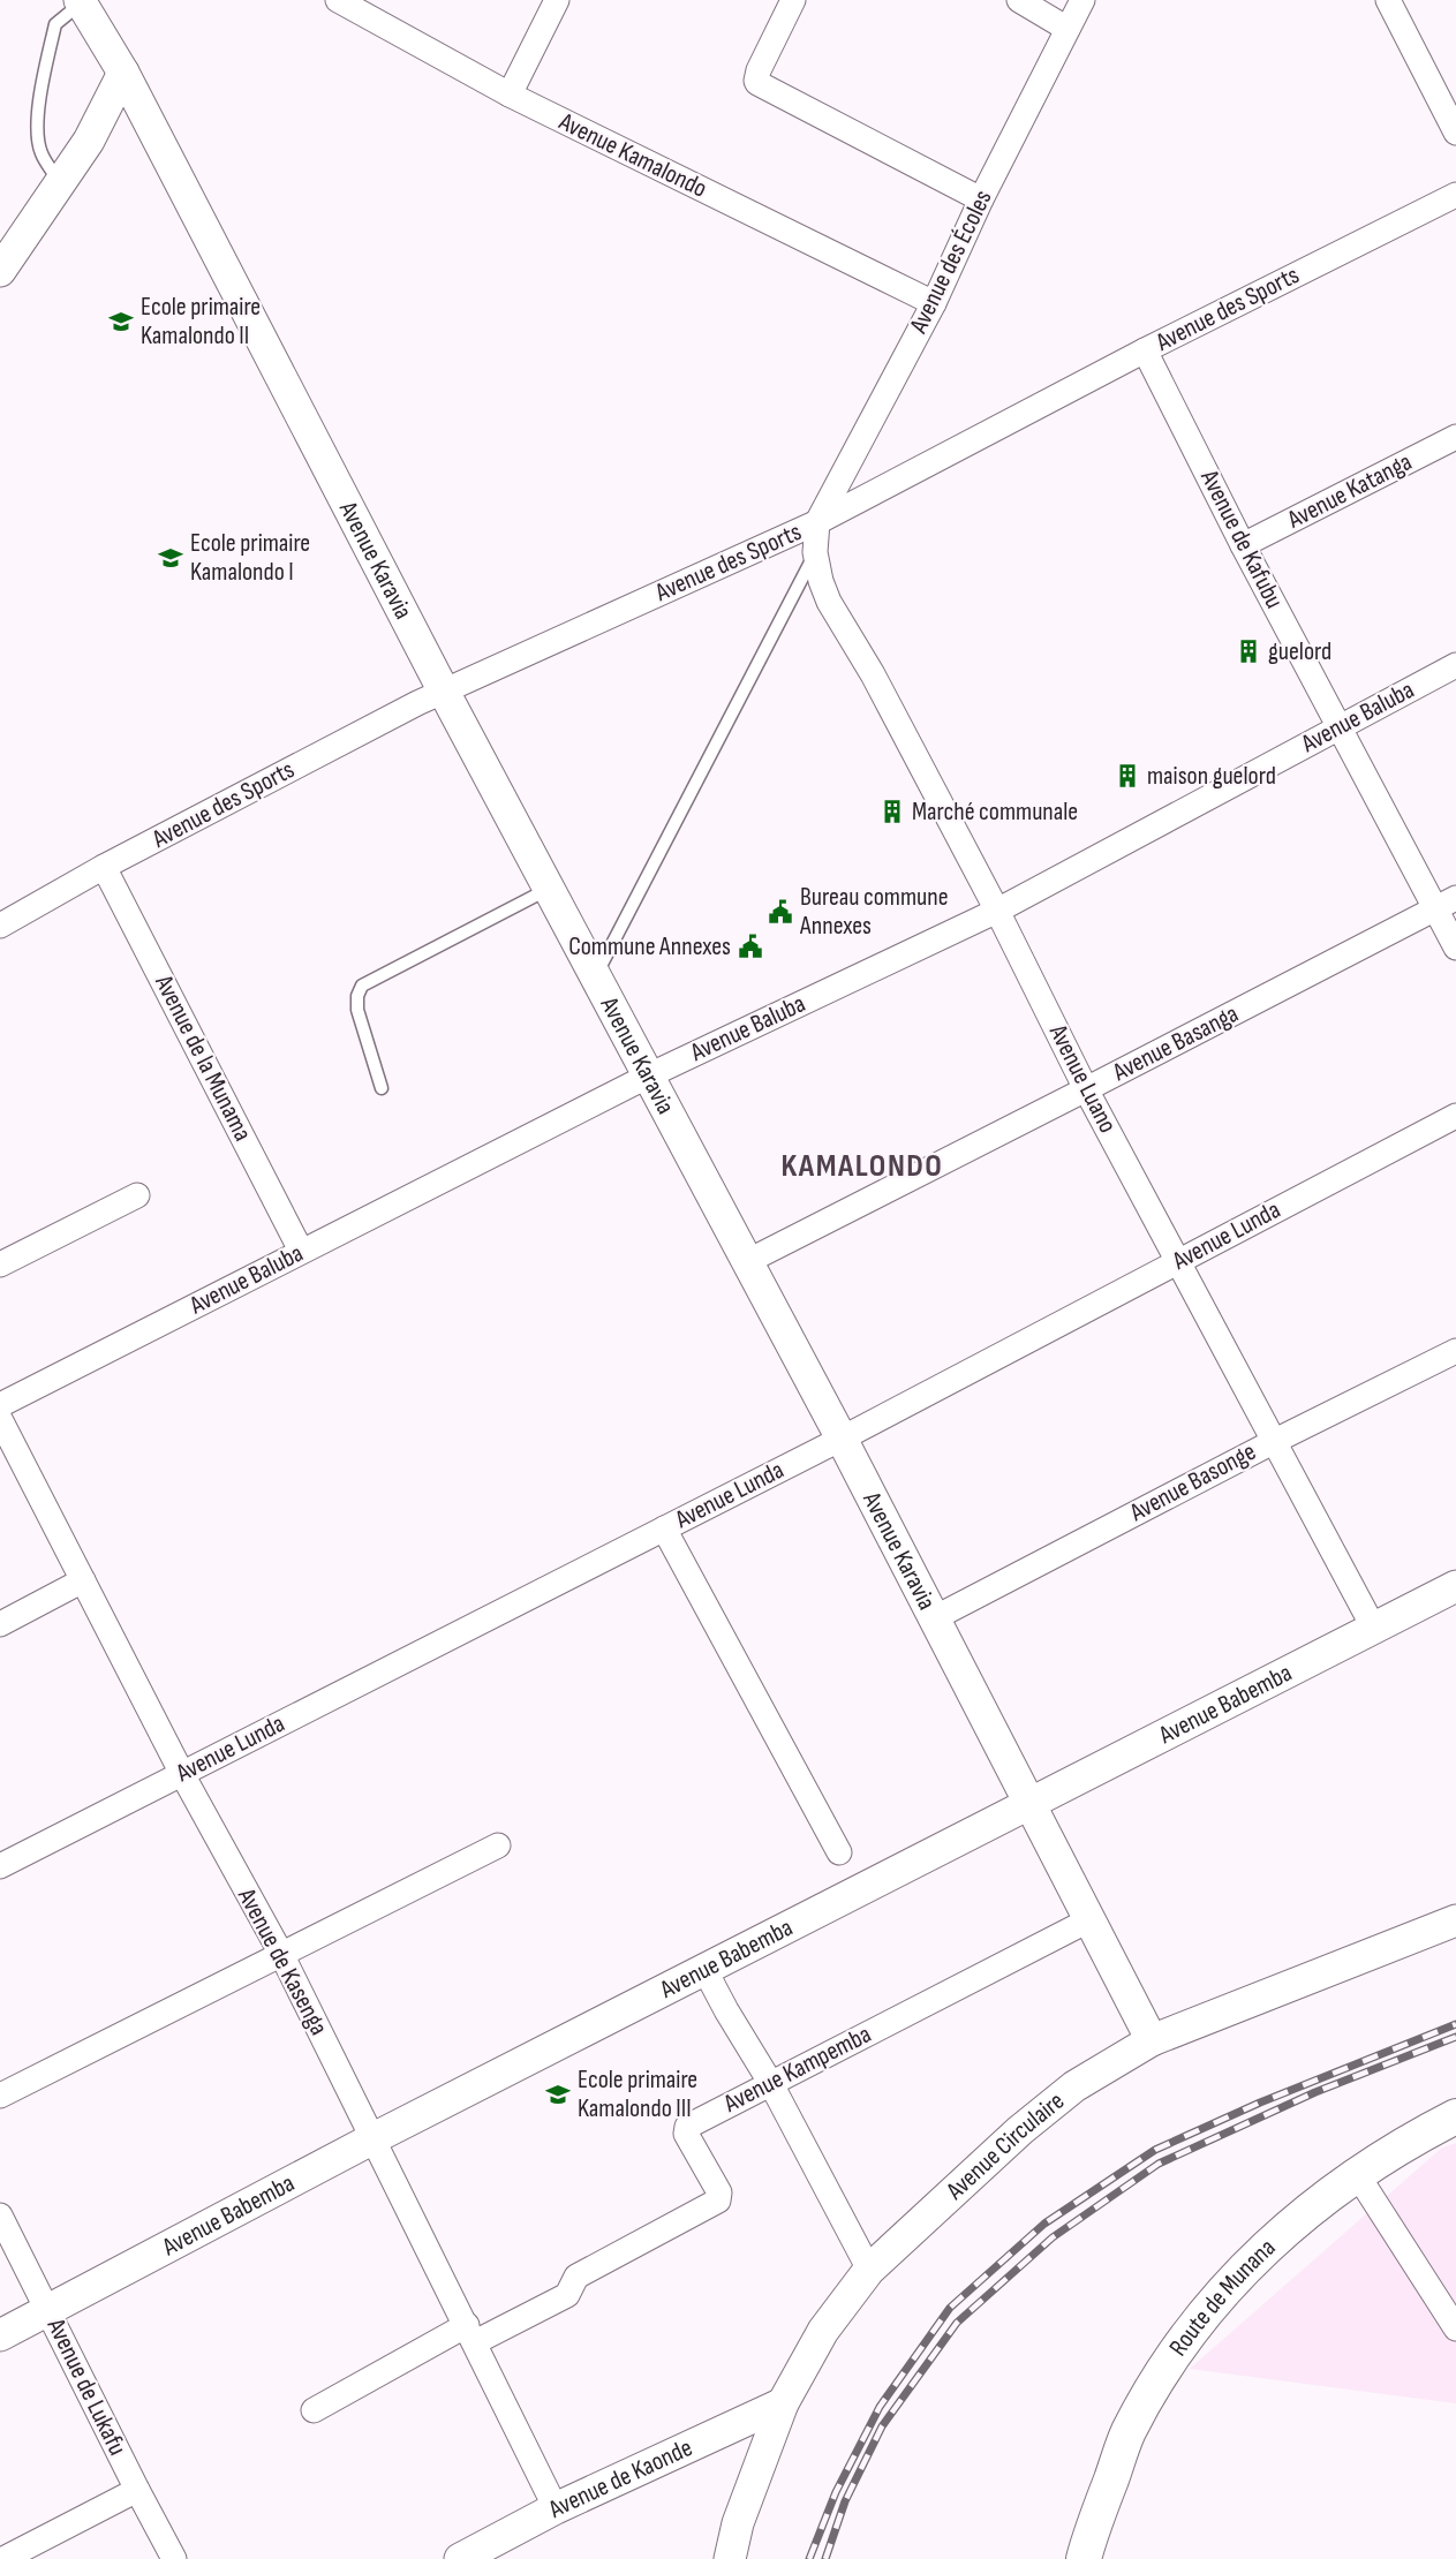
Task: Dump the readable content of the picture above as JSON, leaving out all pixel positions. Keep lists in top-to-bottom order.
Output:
{
  "streets": {
    "main road": ["Route de Munana"],
    "street": [
      "Avenue Kamalondo",
      "Avenue des Écoles",
      "Avenue des Sports",
      "Avenue Katanga",
      "Avenue de Kafubu",
      "Avenue Karavia",
      "Avenue Baluba",
      "Avenue Basanga",
      "Avenue de la Munama",
      "Avenue Luano",
      "Avenue Lunda",
      "Avenue Basonge",
      "Avenue Babemba",
      "Avenue de Kasenga",
      "Avenue Kampemba",
      "Avenue Circulaire",
      "Avenue de Lukafu",
      "Avenue de Kaonde"
    ]
  },
  "crossings": [
    ["Avenue Kamalondo", "Avenue des Écoles"],
    ["Avenue des Écoles", "Avenue des Sports"],
    ["Avenue des Écoles", "Avenue Luano"],
    ["Avenue des Sports", "Avenue de Kafubu"],
    ["Avenue des Sports", "Avenue Karavia"],
    ["Avenue des Sports", "Avenue de la Munama"],
    ["Avenue des Sports", "Avenue Luano"],
    ["Avenue Katanga", "Avenue de Kafubu"],
    ["Avenue de Kafubu", "Avenue Baluba"],
    ["Avenue de Kafubu", "Avenue Basanga"],
    ["Avenue Karavia", "Avenue Baluba"],
    ["Avenue Karavia", "Avenue Basanga"],
    ["Avenue Karavia", "Avenue Lunda"],
    ["Avenue Karavia", "Avenue Basonge"],
    ["Avenue Karavia", "Avenue Babemba"],
    ["Avenue Karavia", "Avenue Kampemba"],
    ["Avenue Karavia", "Avenue Circulaire"],
    ["Avenue Baluba", "Avenue de la Munama"],
    ["Avenue Baluba", "Avenue Luano"],
    ["Avenue Basanga", "Avenue Luano"],
    ["Avenue Luano", "Avenue Lunda"],
    ["Avenue Luano", "Avenue Basonge"],
    ["Avenue Luano", "Avenue Babemba"],
    ["Avenue Lunda", "Avenue de Kasenga"],
    ["Avenue Babemba", "Avenue de Kasenga"],
    ["Avenue Babemba", "Avenue de Lukafu"],
    ["Avenue de Kasenga", "Avenue Kampemba"],
    ["Avenue de Kasenga", "Avenue de Kaonde"],
    ["Avenue Circulaire", "Avenue de Kaonde"]
  ],
  "districts": ["KAMALONDO"],
  "places": {
    "school or university": ["Ecole primaire Kamalondo II", "Ecole primaire Kamalondo I", "Ecole primaire Kamalondo III"],
    "building": ["guelord", "maison guelord", "Marché communale"],
    "public building": ["Bureau commune Annexes", "Commune Annexes"]
  }
}
